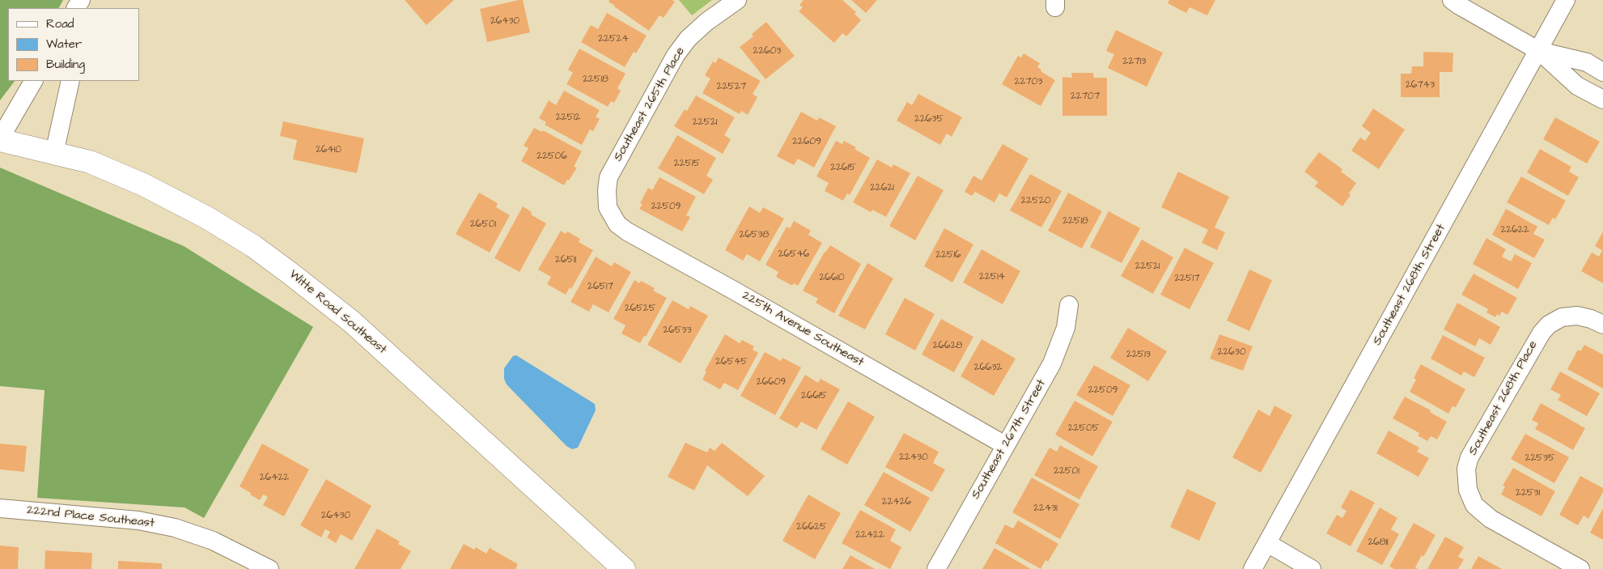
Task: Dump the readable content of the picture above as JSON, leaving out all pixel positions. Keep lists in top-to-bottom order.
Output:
{
  "streets": {
    "street": [
      "Southeast 265th Place",
      "Southeast 268th Street",
      "Witte Road Southeast",
      "225th Avenue Southeast",
      "Southeast 268th Place",
      "Southeast 267th Street",
      "222nd Place Southeast"
    ]
  },
  "crossings": [
    ["Southeast 265th Place", "225th Avenue Southeast"],
    ["225th Avenue Southeast", "Southeast 267th Street"]
  ],
  "house_numbers": [
    "26430",
    "22524",
    "22603",
    "22713",
    "22518",
    "22703",
    "26743",
    "22527",
    "22707",
    "22512",
    "22635",
    "22521",
    "22609",
    "26410",
    "22506",
    "22515",
    "22615",
    "22621",
    "22520",
    "22509",
    "22518",
    "26501",
    "22622",
    "26538",
    "26546",
    "22516",
    "26511",
    "22521",
    "22514",
    "26610",
    "22517",
    "26517",
    "26525",
    "26533",
    "26628",
    "22630",
    "22513",
    "26545",
    "26632",
    "26609",
    "22509",
    "26615",
    "22505",
    "22430",
    "22535",
    "22501",
    "26422",
    "22531",
    "22426",
    "22431",
    "26430",
    "26625",
    "22422",
    "26811"
  ],
  "legend": ["Road", "Water", "Building"]
}
